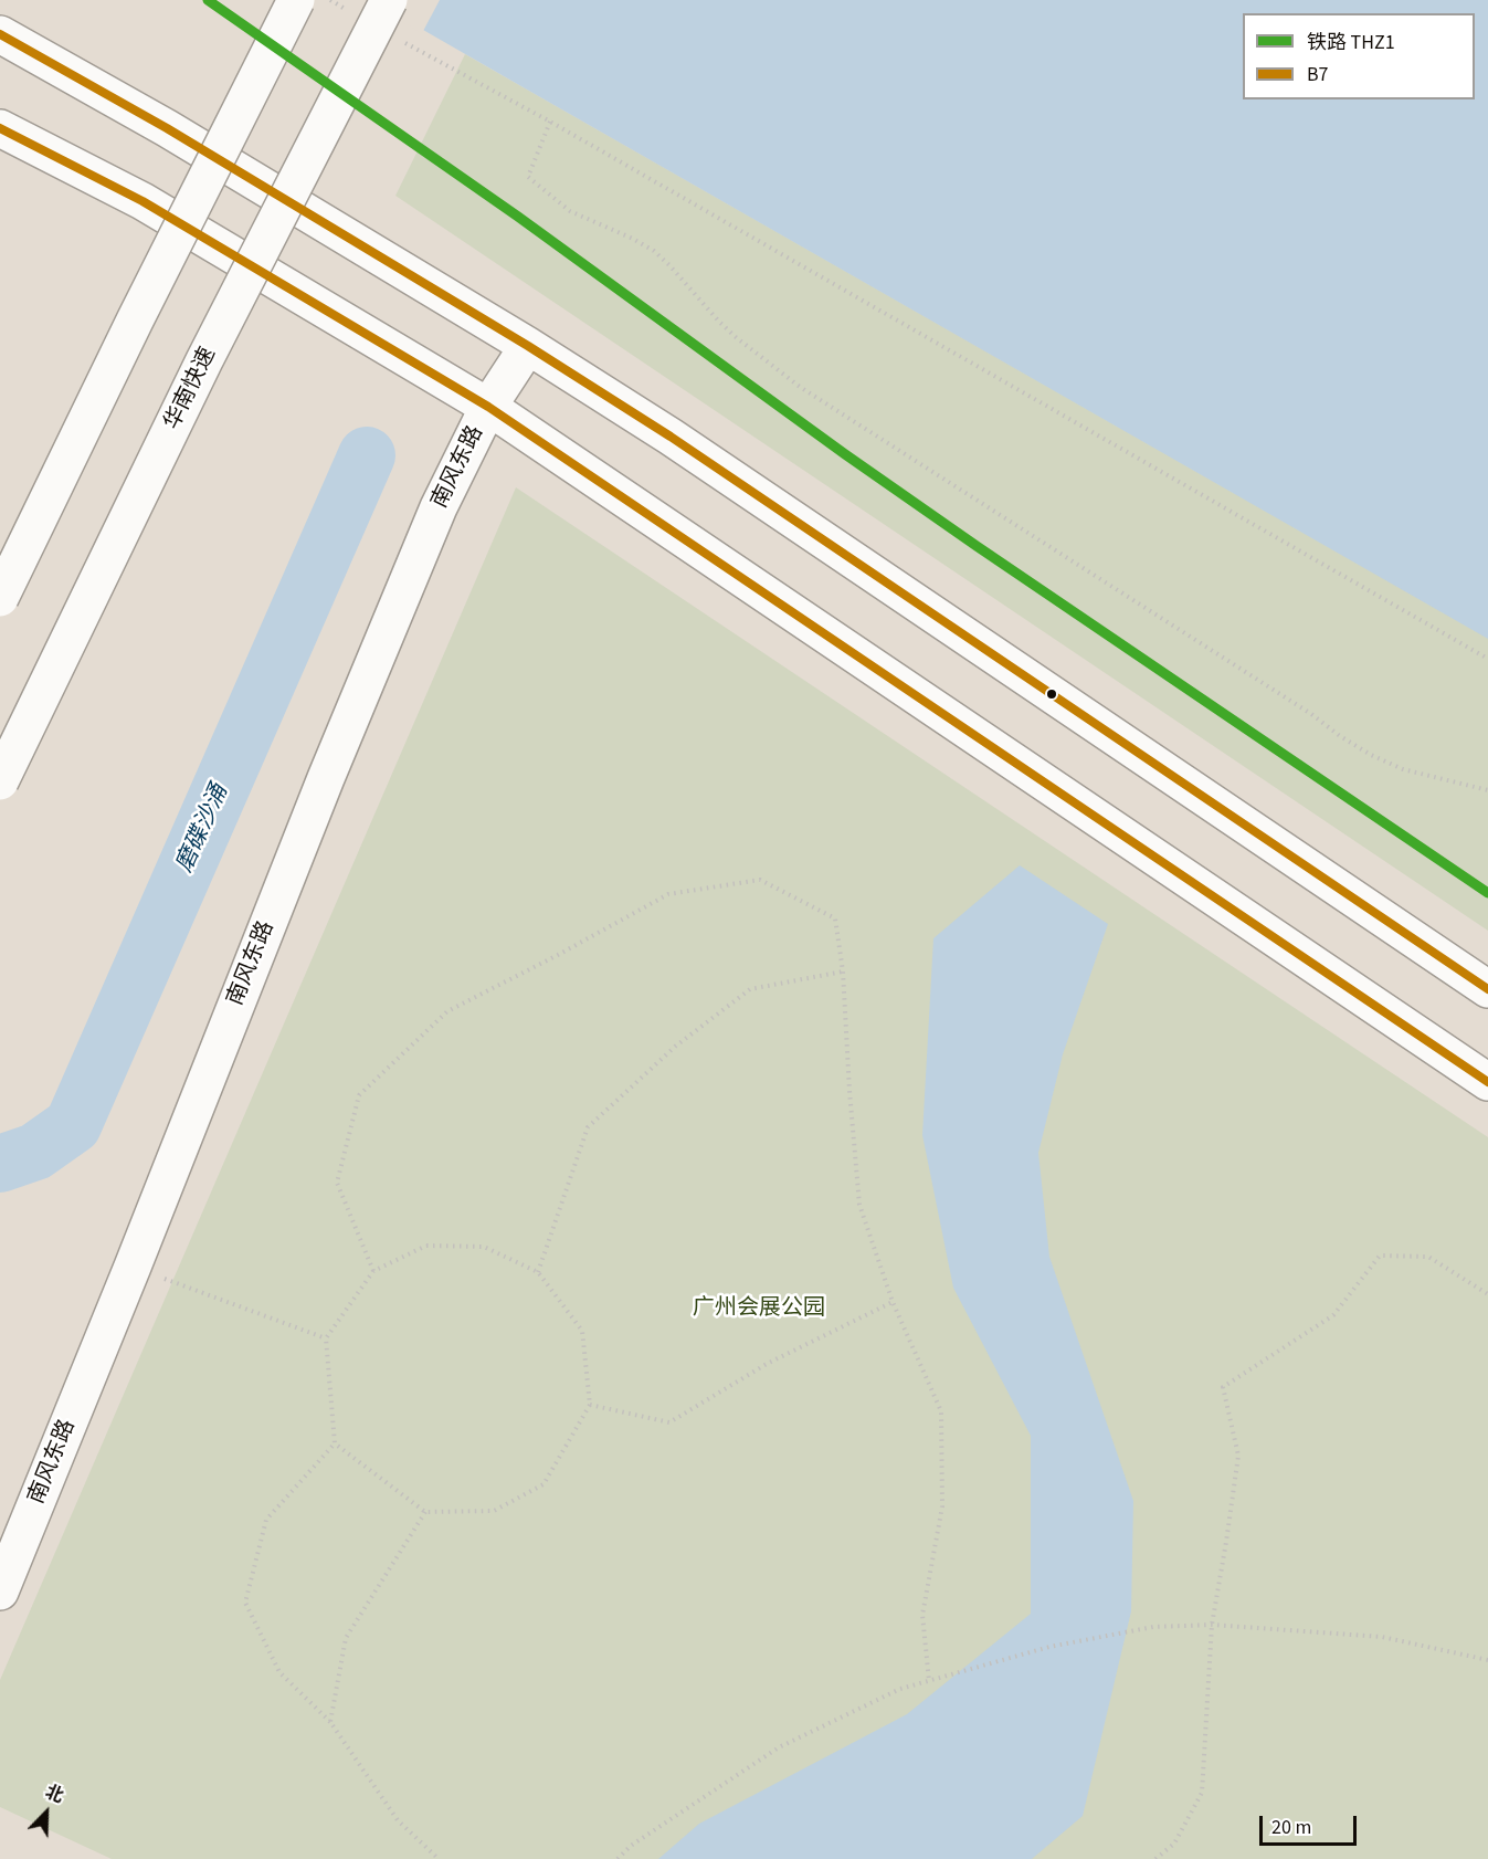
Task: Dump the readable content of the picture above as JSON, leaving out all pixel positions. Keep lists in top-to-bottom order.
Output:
{
  "streets": {
    "main road": ["华南快速", "南风东路"]
  },
  "water": ["磨碟沙涌"],
  "parks": ["广州会展公园"],
  "lines": ["rail line THZ1", "transit line B7"],
  "legend": ["铁路 THZ1", "B7"],
  "scale_bar": "20 m",
  "north": "top right"
}
